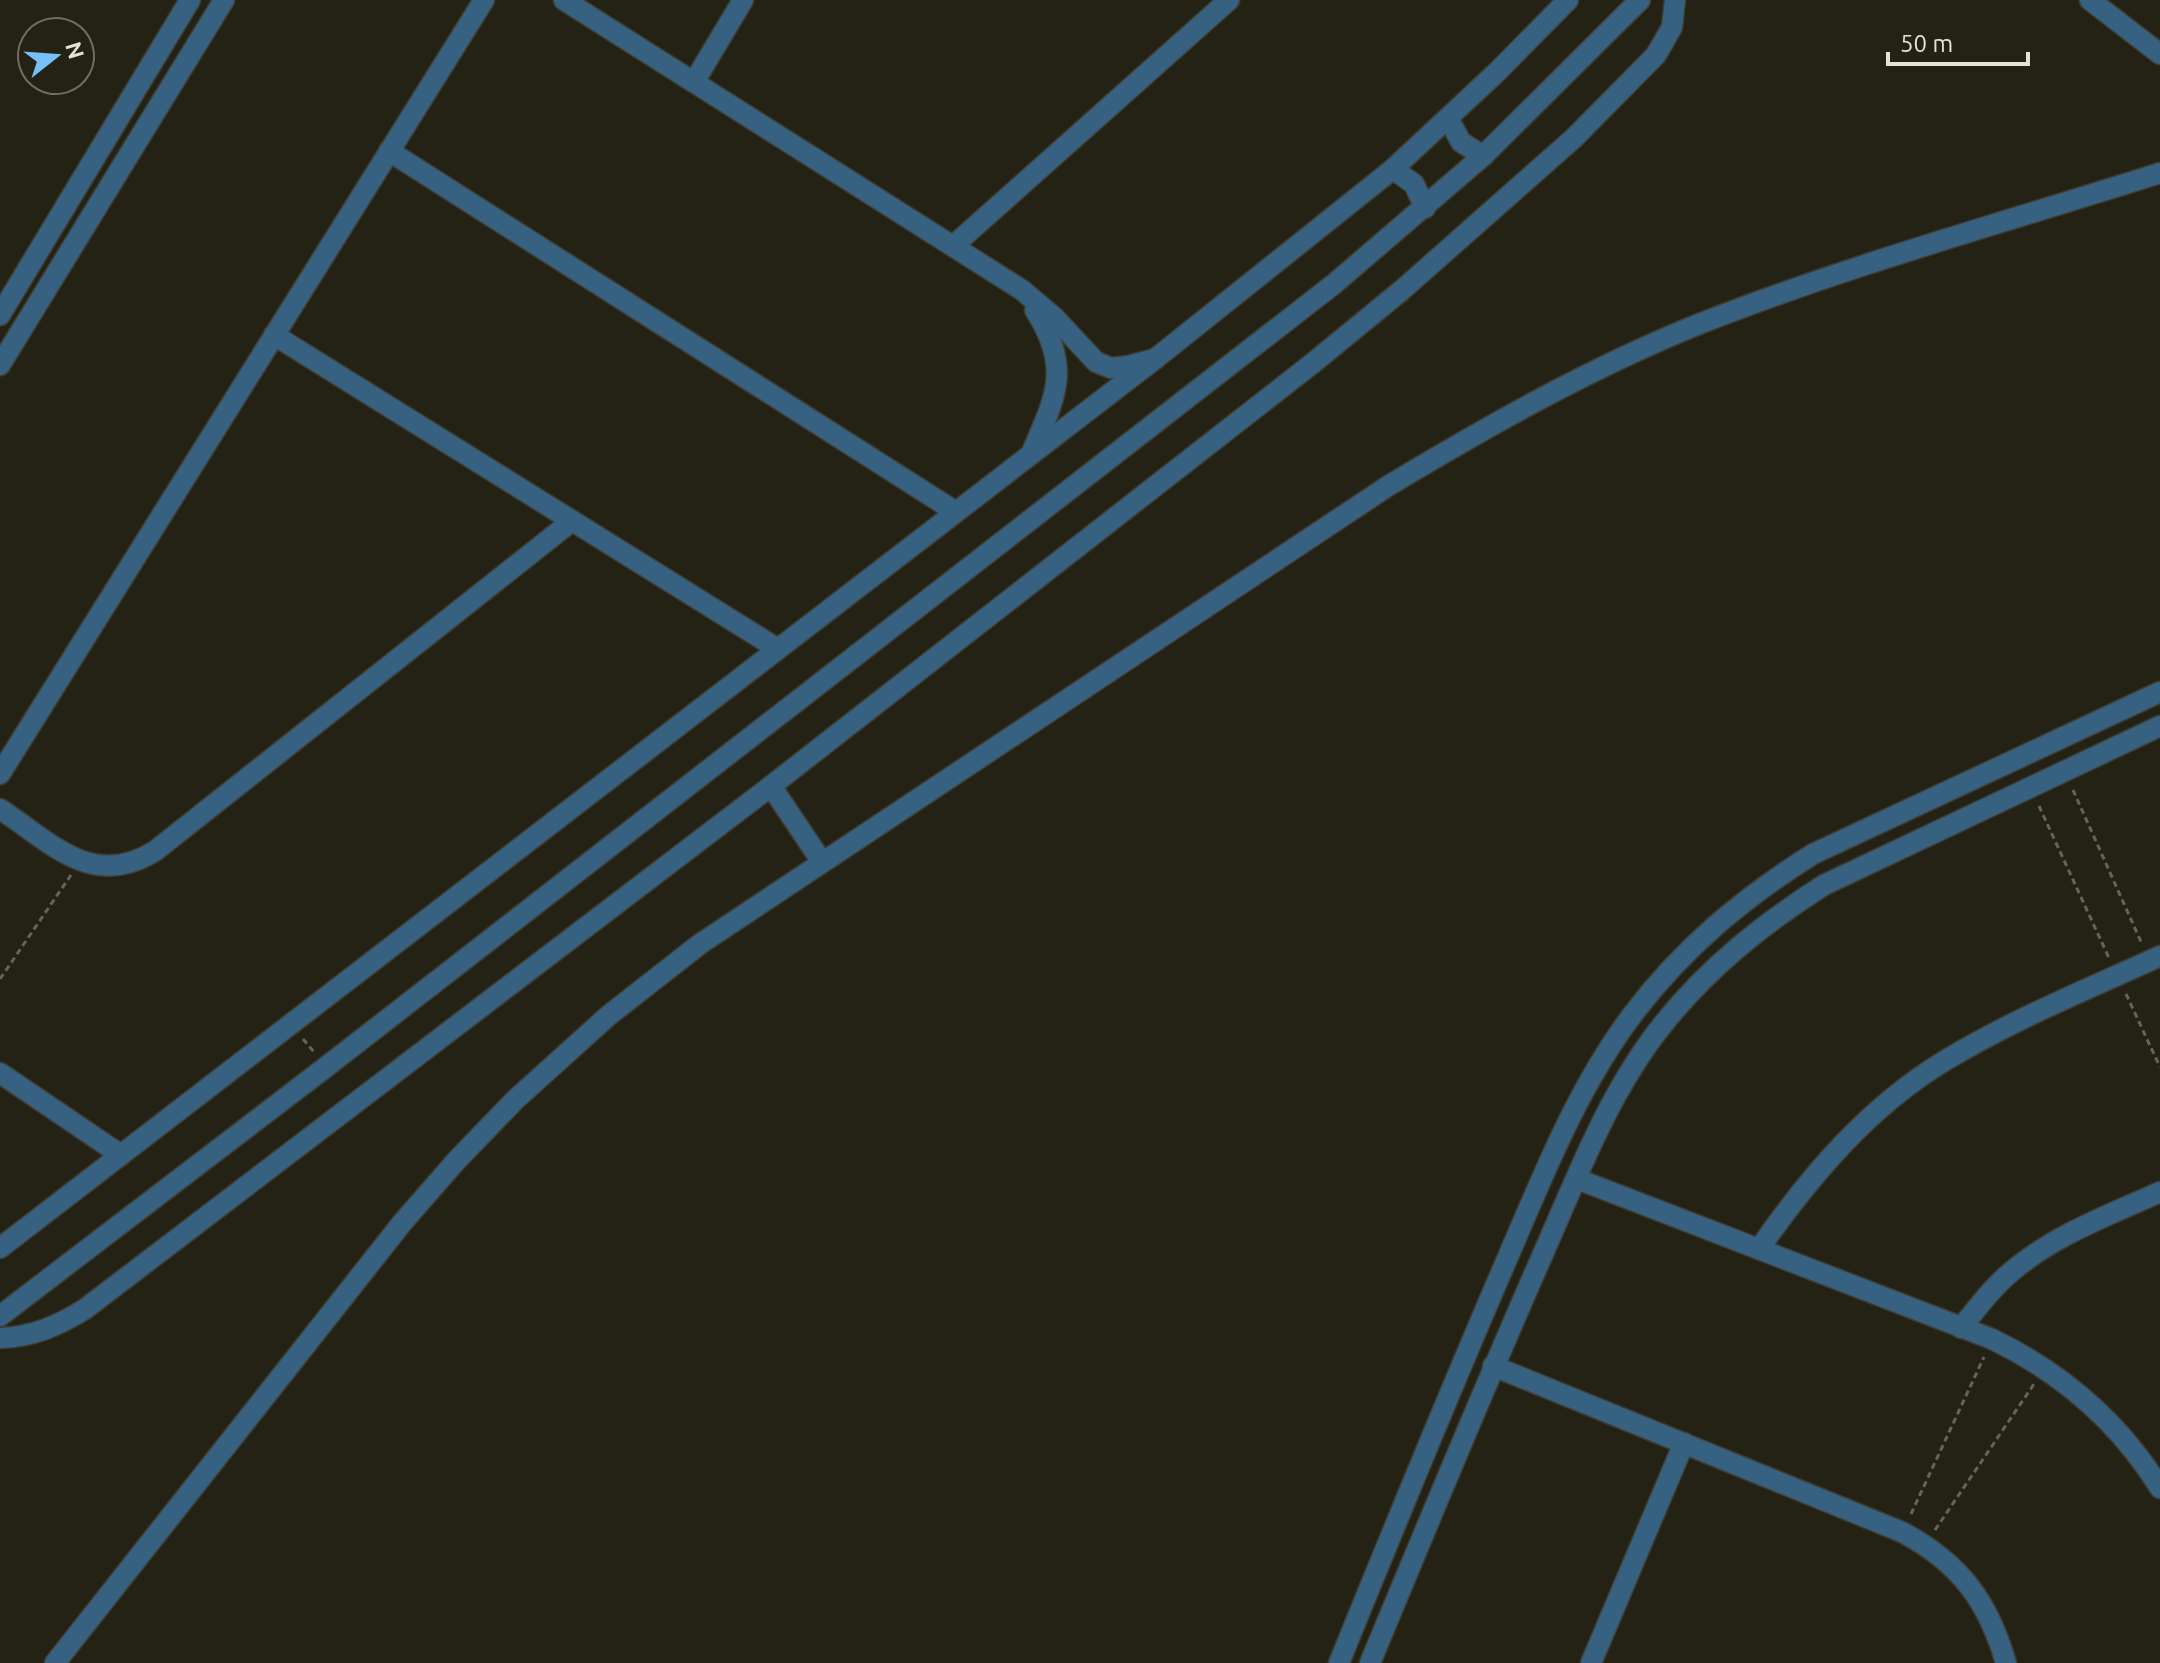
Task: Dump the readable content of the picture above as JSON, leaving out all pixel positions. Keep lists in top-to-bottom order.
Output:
{
  "scale_bar": "50 m",
  "north": "right"
}
